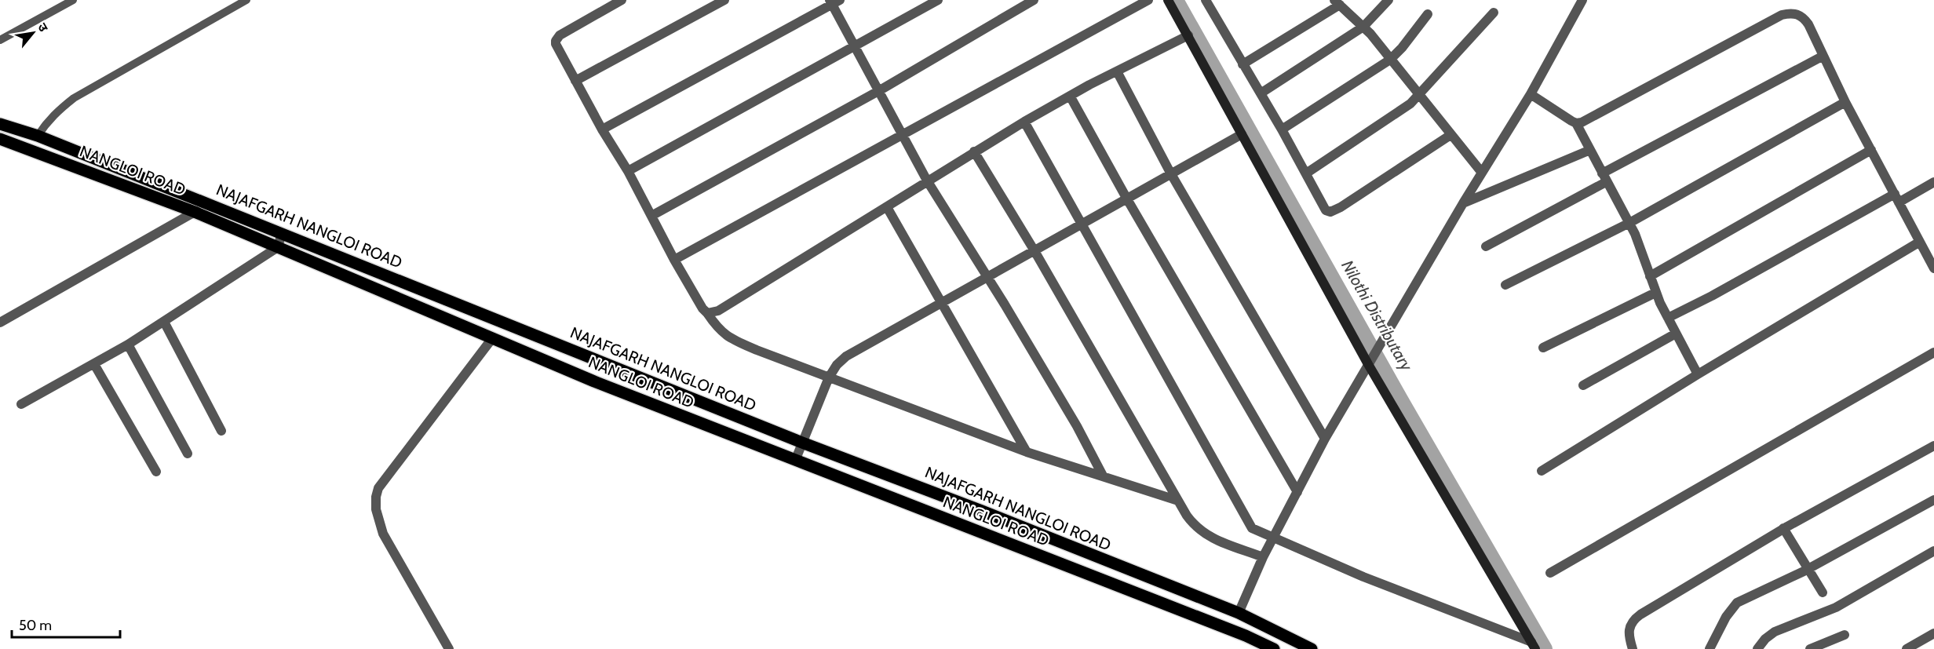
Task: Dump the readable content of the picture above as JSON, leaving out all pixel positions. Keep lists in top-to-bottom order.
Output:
{
  "streets": {
    "main road": ["NANGLOI ROAD", "NAJAFGARH NANGLOI ROAD"]
  },
  "water": ["Nilothi Distributary"],
  "scale_bar": "50 m",
  "north": "top right"
}
